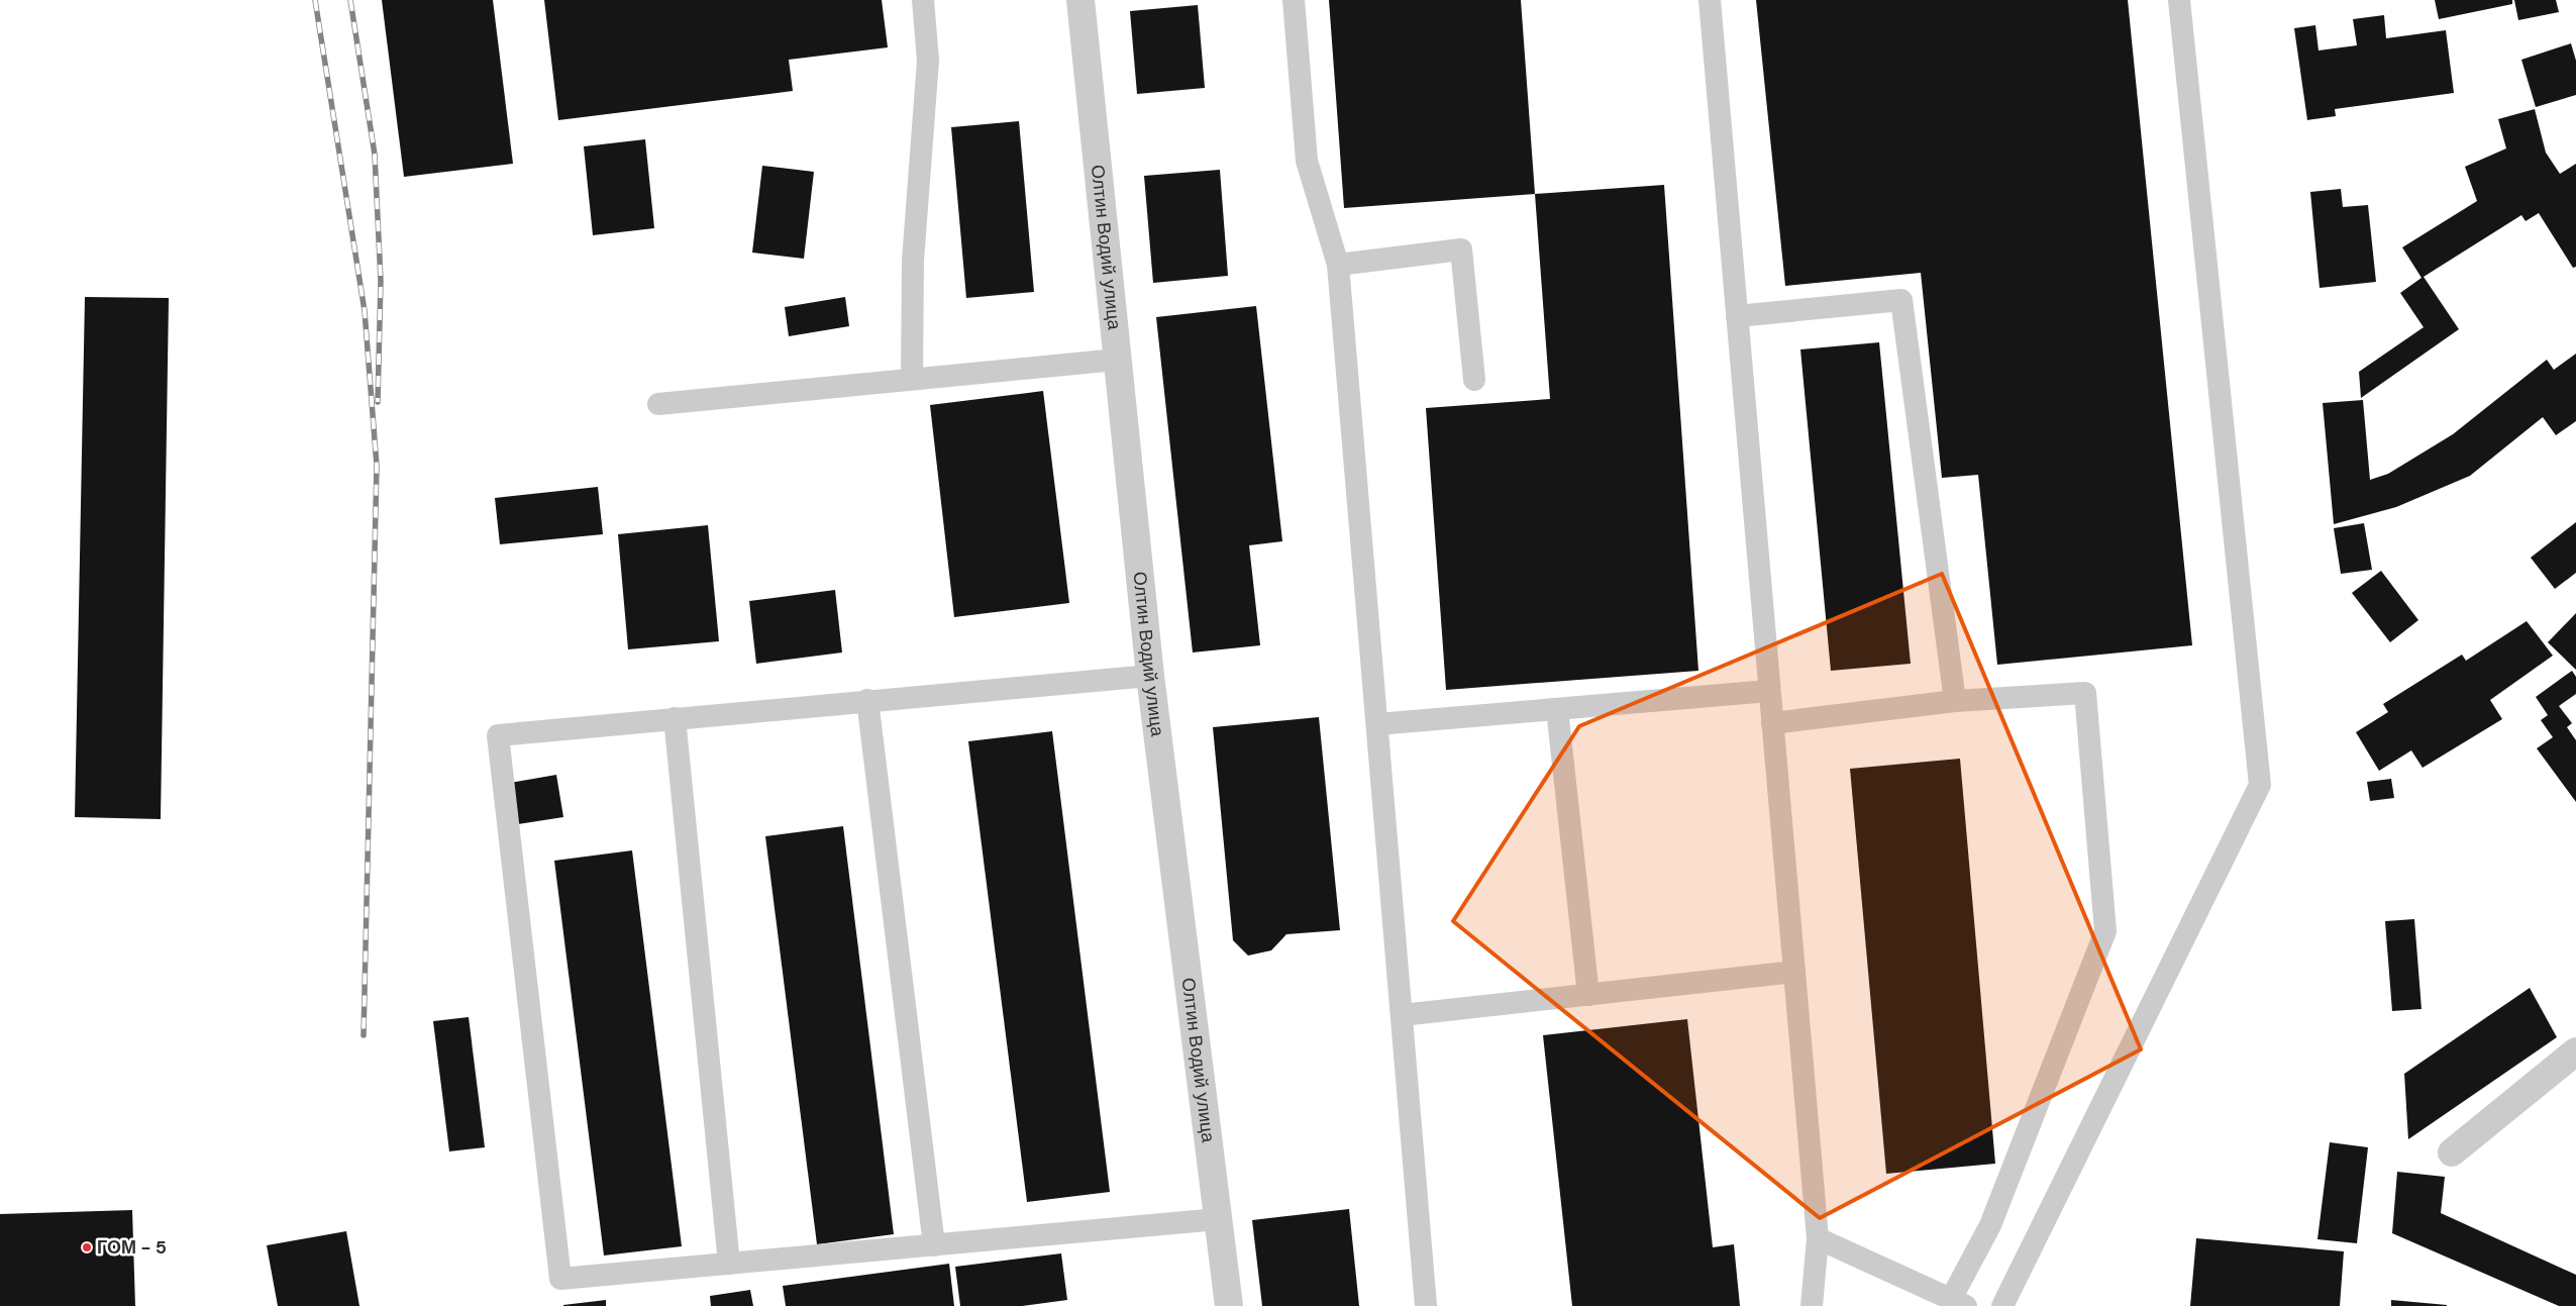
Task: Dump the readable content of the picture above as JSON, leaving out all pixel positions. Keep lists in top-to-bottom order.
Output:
{
  "streets": {
    "street": ["Олтин Водий улица"]
  },
  "places": ["ГОМ - 5"]
}
